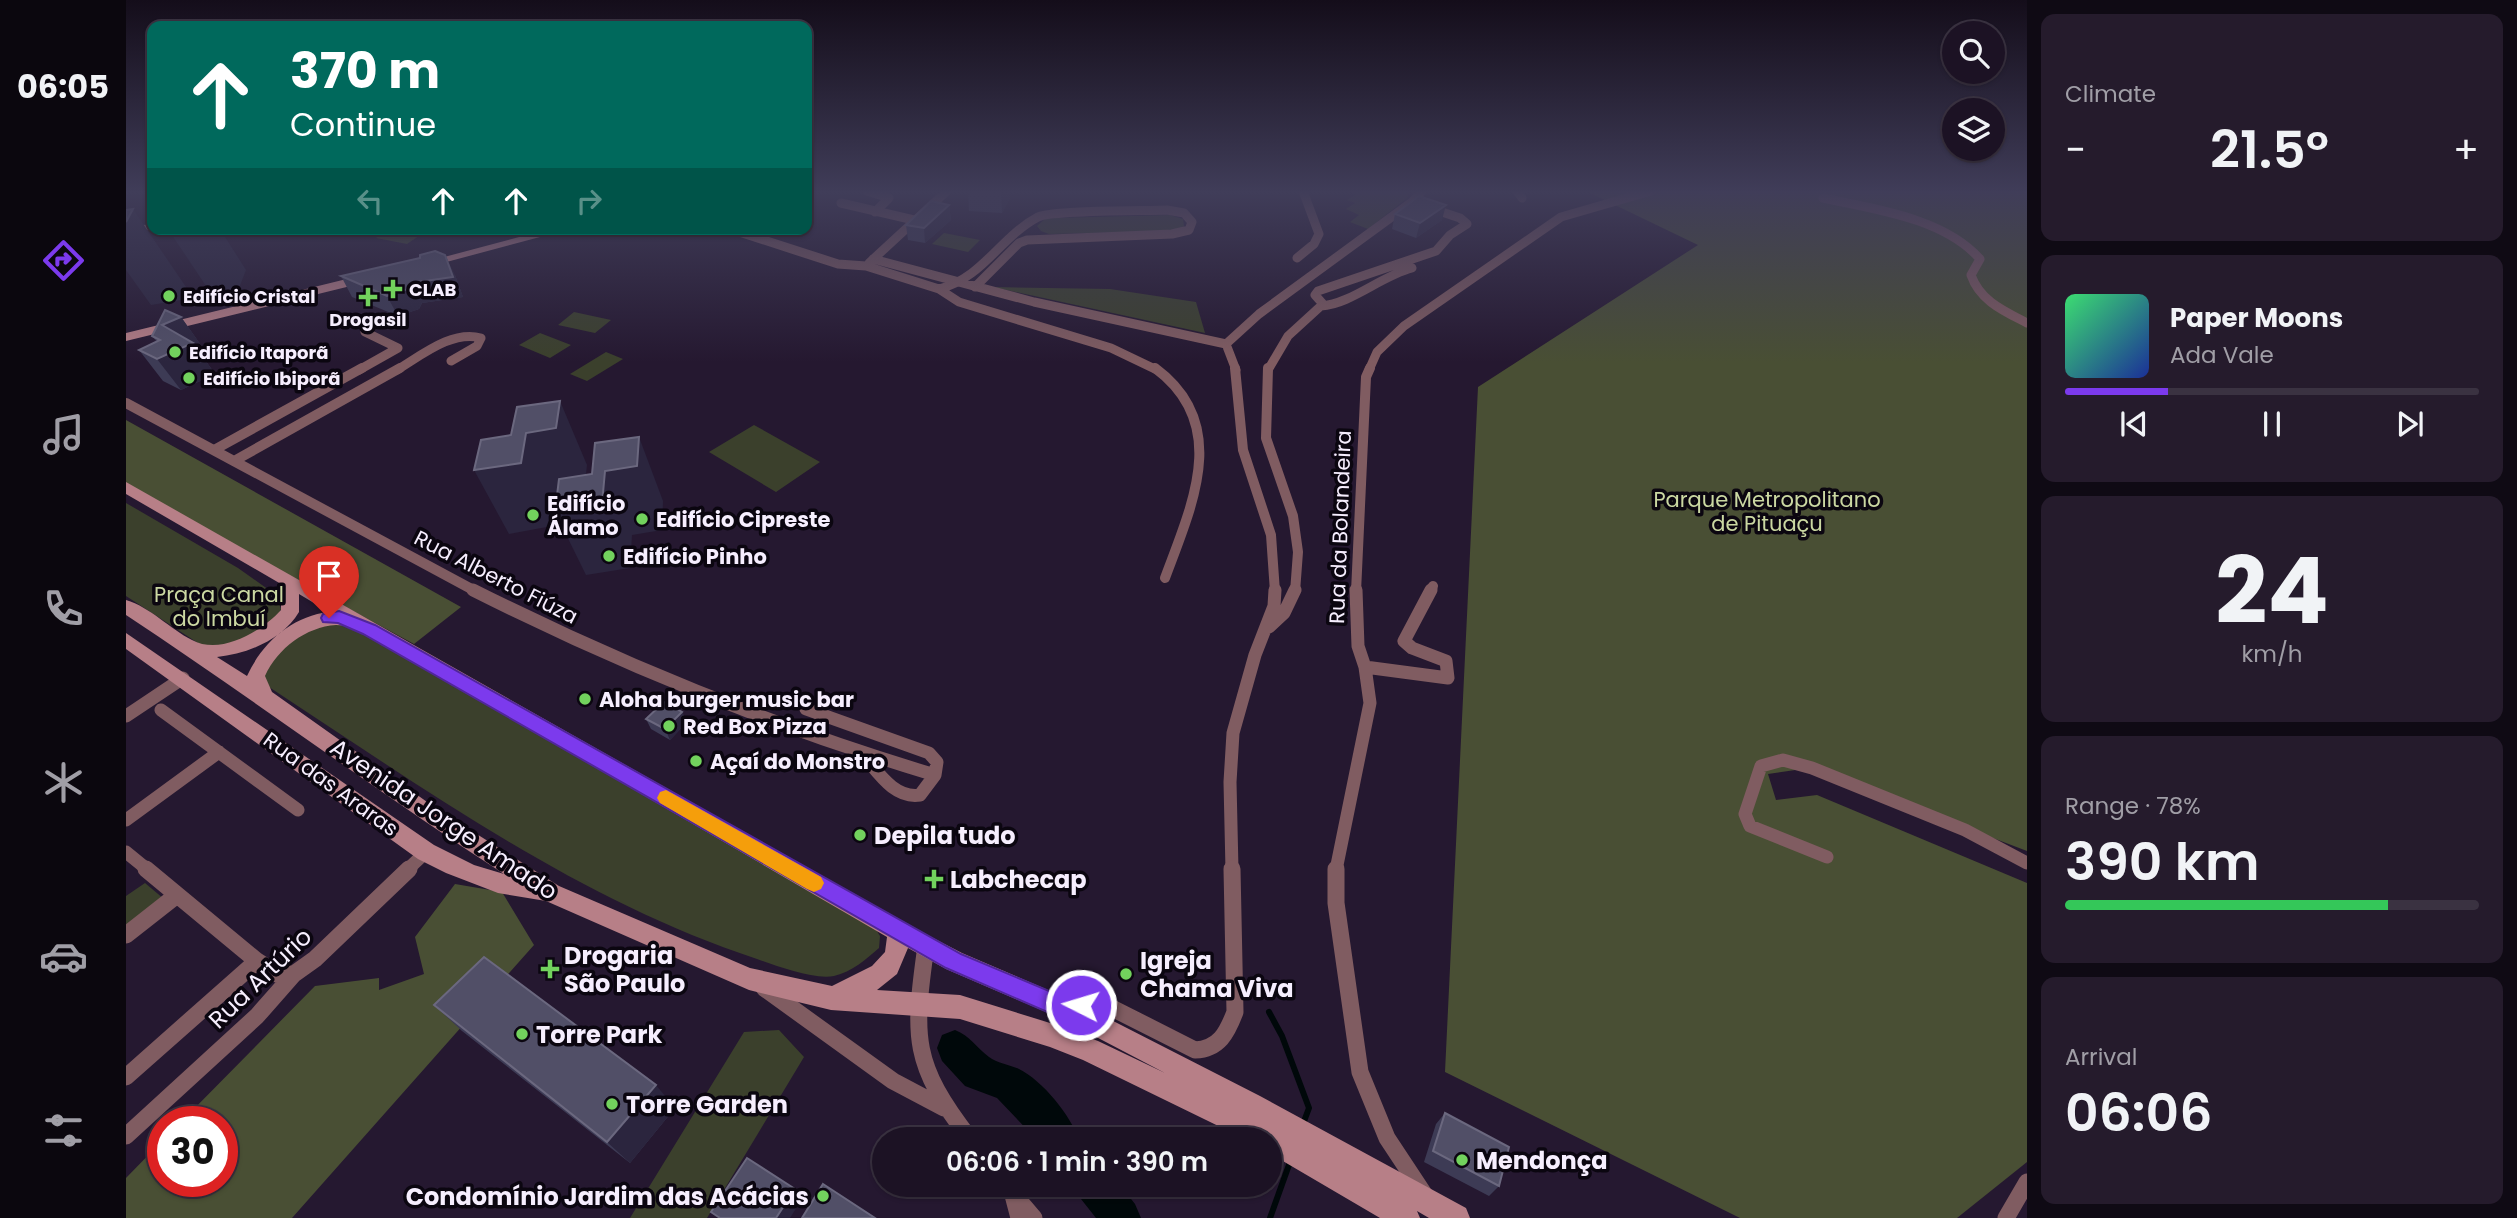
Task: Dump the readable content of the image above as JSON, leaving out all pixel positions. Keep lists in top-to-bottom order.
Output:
{
  "streets": {
    "main road": ["Rua das Araras", "Avenida Jorge Amado"],
    "street": ["Rua da Bolandeira", "Rua Alberto Fiúza", "Rua Artúrio"]
  },
  "crossings": [
    ["Rua da Bolandeira", "Avenida Jorge Amado"],
    ["Rua das Araras", "Avenida Jorge Amado"],
    ["Rua das Araras", "Rua Artúrio"]
  ],
  "parks": ["Parque Metropolitano de Pituaçu", "Praça Canal do Imbuí"],
  "places": {
    "health": [
      "CLAB",
      "Drogasil",
      "Labchecap",
      "Drogaria São Paulo"
    ],
    "other": [
      "Edifício Cristal",
      "Edifício Itaporã",
      "Edifício Ibiporã",
      "Edifício Álamo",
      "Edifício Cipreste",
      "Edifício Pinho",
      "Aloha burger music bar",
      "Red Box Pizza",
      "Açaí do Monstro",
      "Depila tudo",
      "Igreja Chama Viva",
      "Torre Park",
      "Torre Garden",
      "Mendonça",
      "Condomínio Jardim das Acácias"
    ]
  },
  "page": {
    "tabs": "06:05",
    "tile": [
      "Climate",
      ["24", "km/h"],
      ["Range · 78%", "390 km"],
      ["Arrival", "06:06"]
    ],
    "turn": ["370 m", "Continue"],
    "heat": ["−", "21.5°", "+"],
    "song": ["Paper Moons", "Ada Vale"],
    "limit": "30",
    "trip": "06:06 · 1 min · 390 m"
  }
}
